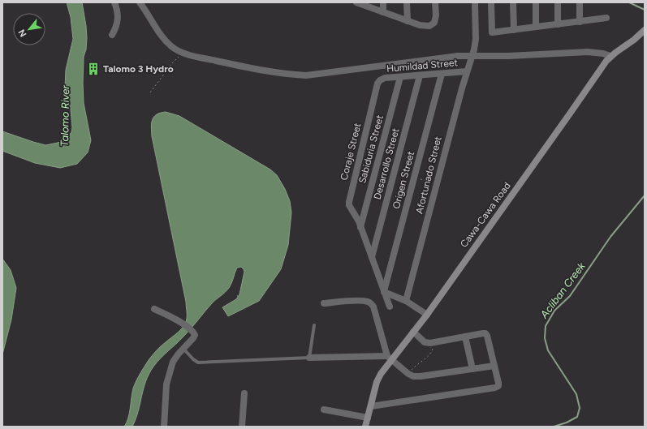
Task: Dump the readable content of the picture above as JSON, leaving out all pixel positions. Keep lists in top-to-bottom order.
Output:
{
  "streets": {
    "street": [
      "Humildad Street",
      "Sabiduria Street",
      "Coraje Street",
      "Desarrollo Street",
      "Afortunado Street",
      "Origen Street",
      "Cawa-Cawa Road"
    ]
  },
  "crossings": [
    ["Humildad Street", "Sabiduria Street"],
    ["Humildad Street", "Coraje Street"],
    ["Humildad Street", "Desarrollo Street"],
    ["Humildad Street", "Afortunado Street"],
    ["Humildad Street", "Origen Street"],
    ["Sabiduria Street", "Coraje Street"],
    ["Coraje Street", "Desarrollo Street"],
    ["Coraje Street", "Origen Street"]
  ],
  "water": ["Talomo River", "Acliban Creek"],
  "places": {
    "building": ["Talomo 3 Hydro"]
  },
  "north": "bottom left"
}
